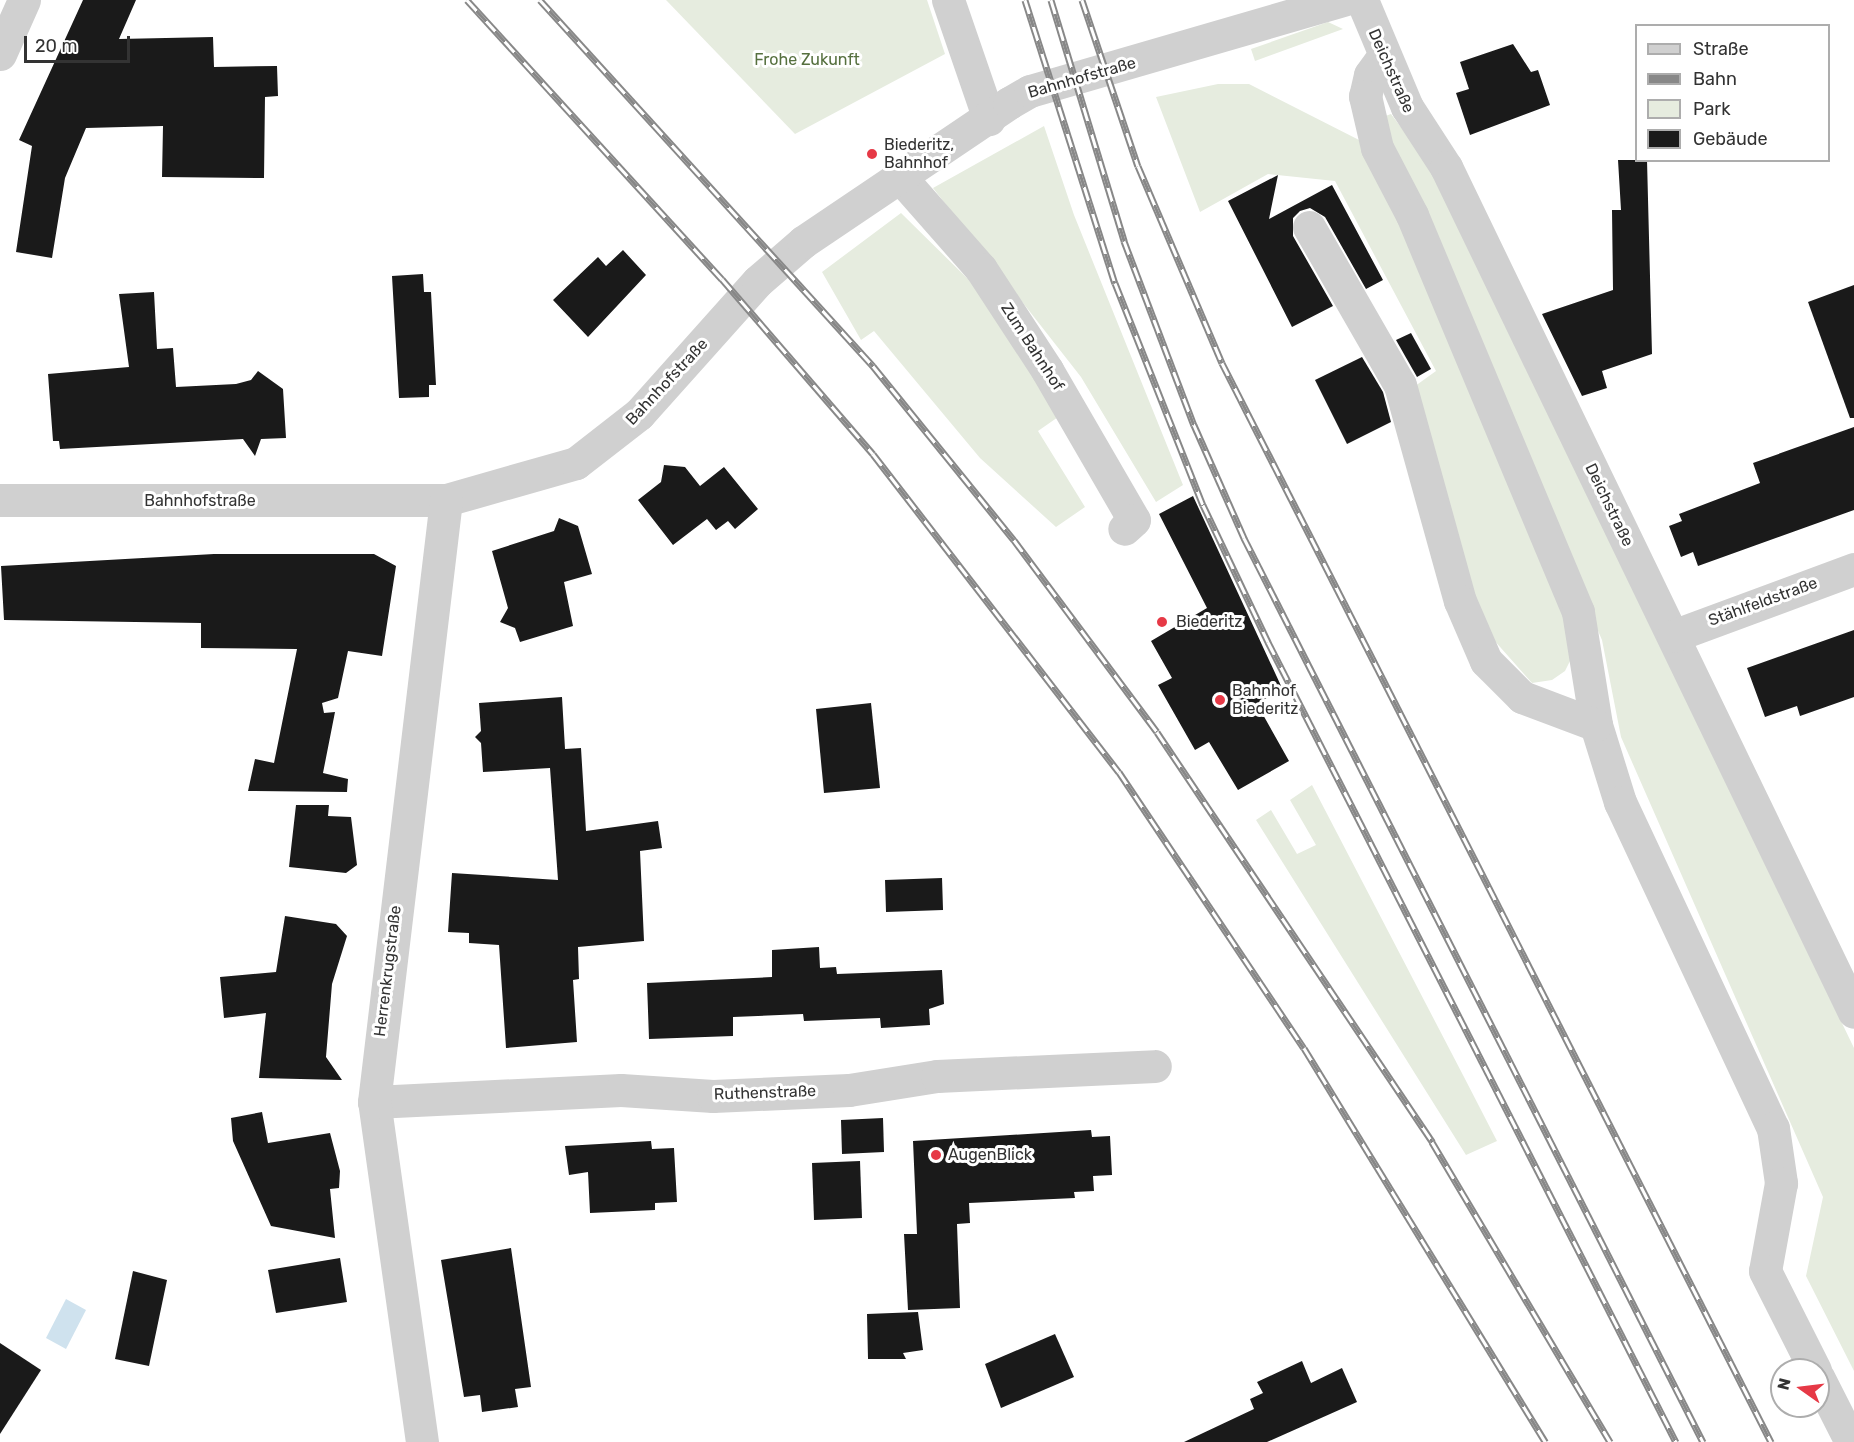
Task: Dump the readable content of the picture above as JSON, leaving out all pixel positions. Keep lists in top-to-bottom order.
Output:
{
  "streets": {
    "street": [
      "Deichstraße",
      "Bahnhofstraße",
      "Zum Bahnhof",
      "Stählfeldstraße",
      "Herrenkrugstraße",
      "Ruthenstraße"
    ]
  },
  "crossings": [
    ["Deichstraße", "Stählfeldstraße"],
    ["Bahnhofstraße", "Zum Bahnhof"],
    ["Bahnhofstraße", "Herrenkrugstraße"],
    ["Herrenkrugstraße", "Ruthenstraße"]
  ],
  "parks": ["Frohe Zukunft"],
  "places": [
    "Biederitz, Bahnhof",
    "Biederitz",
    "Bahnhof Biederitz",
    "AugenBlick"
  ],
  "legend": [
    "Straße",
    "Bahn",
    "Park",
    "Gebäude"
  ],
  "scale_bar": "20 m",
  "north": "left"
}
